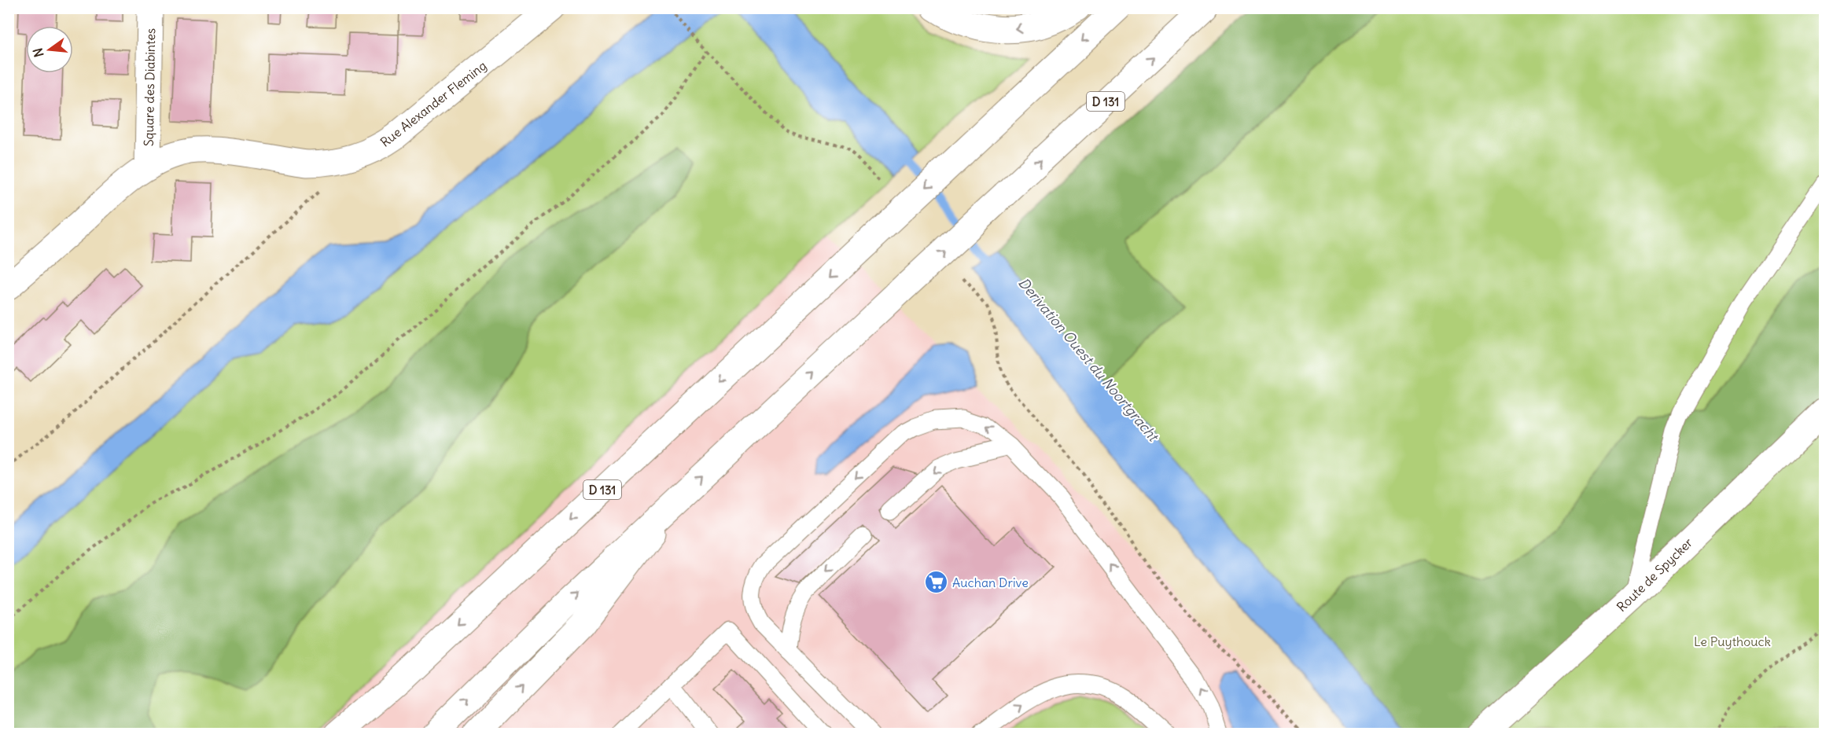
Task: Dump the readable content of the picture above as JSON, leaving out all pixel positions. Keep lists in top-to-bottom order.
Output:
{
  "streets": {
    "main road": [
      "Square des Diabintes",
      "D 131",
      "Rue Alexander Fleming",
      "Route de Spycker"
    ]
  },
  "crossings": [
    ["Square des Diabintes", "Rue Alexander Fleming"]
  ],
  "water": ["Derivation Ouest du Noortgracht"],
  "parks": ["Le Puythouck"],
  "places": {
    "supermarket": ["Auchan Drive"]
  },
  "north": "left"
}
